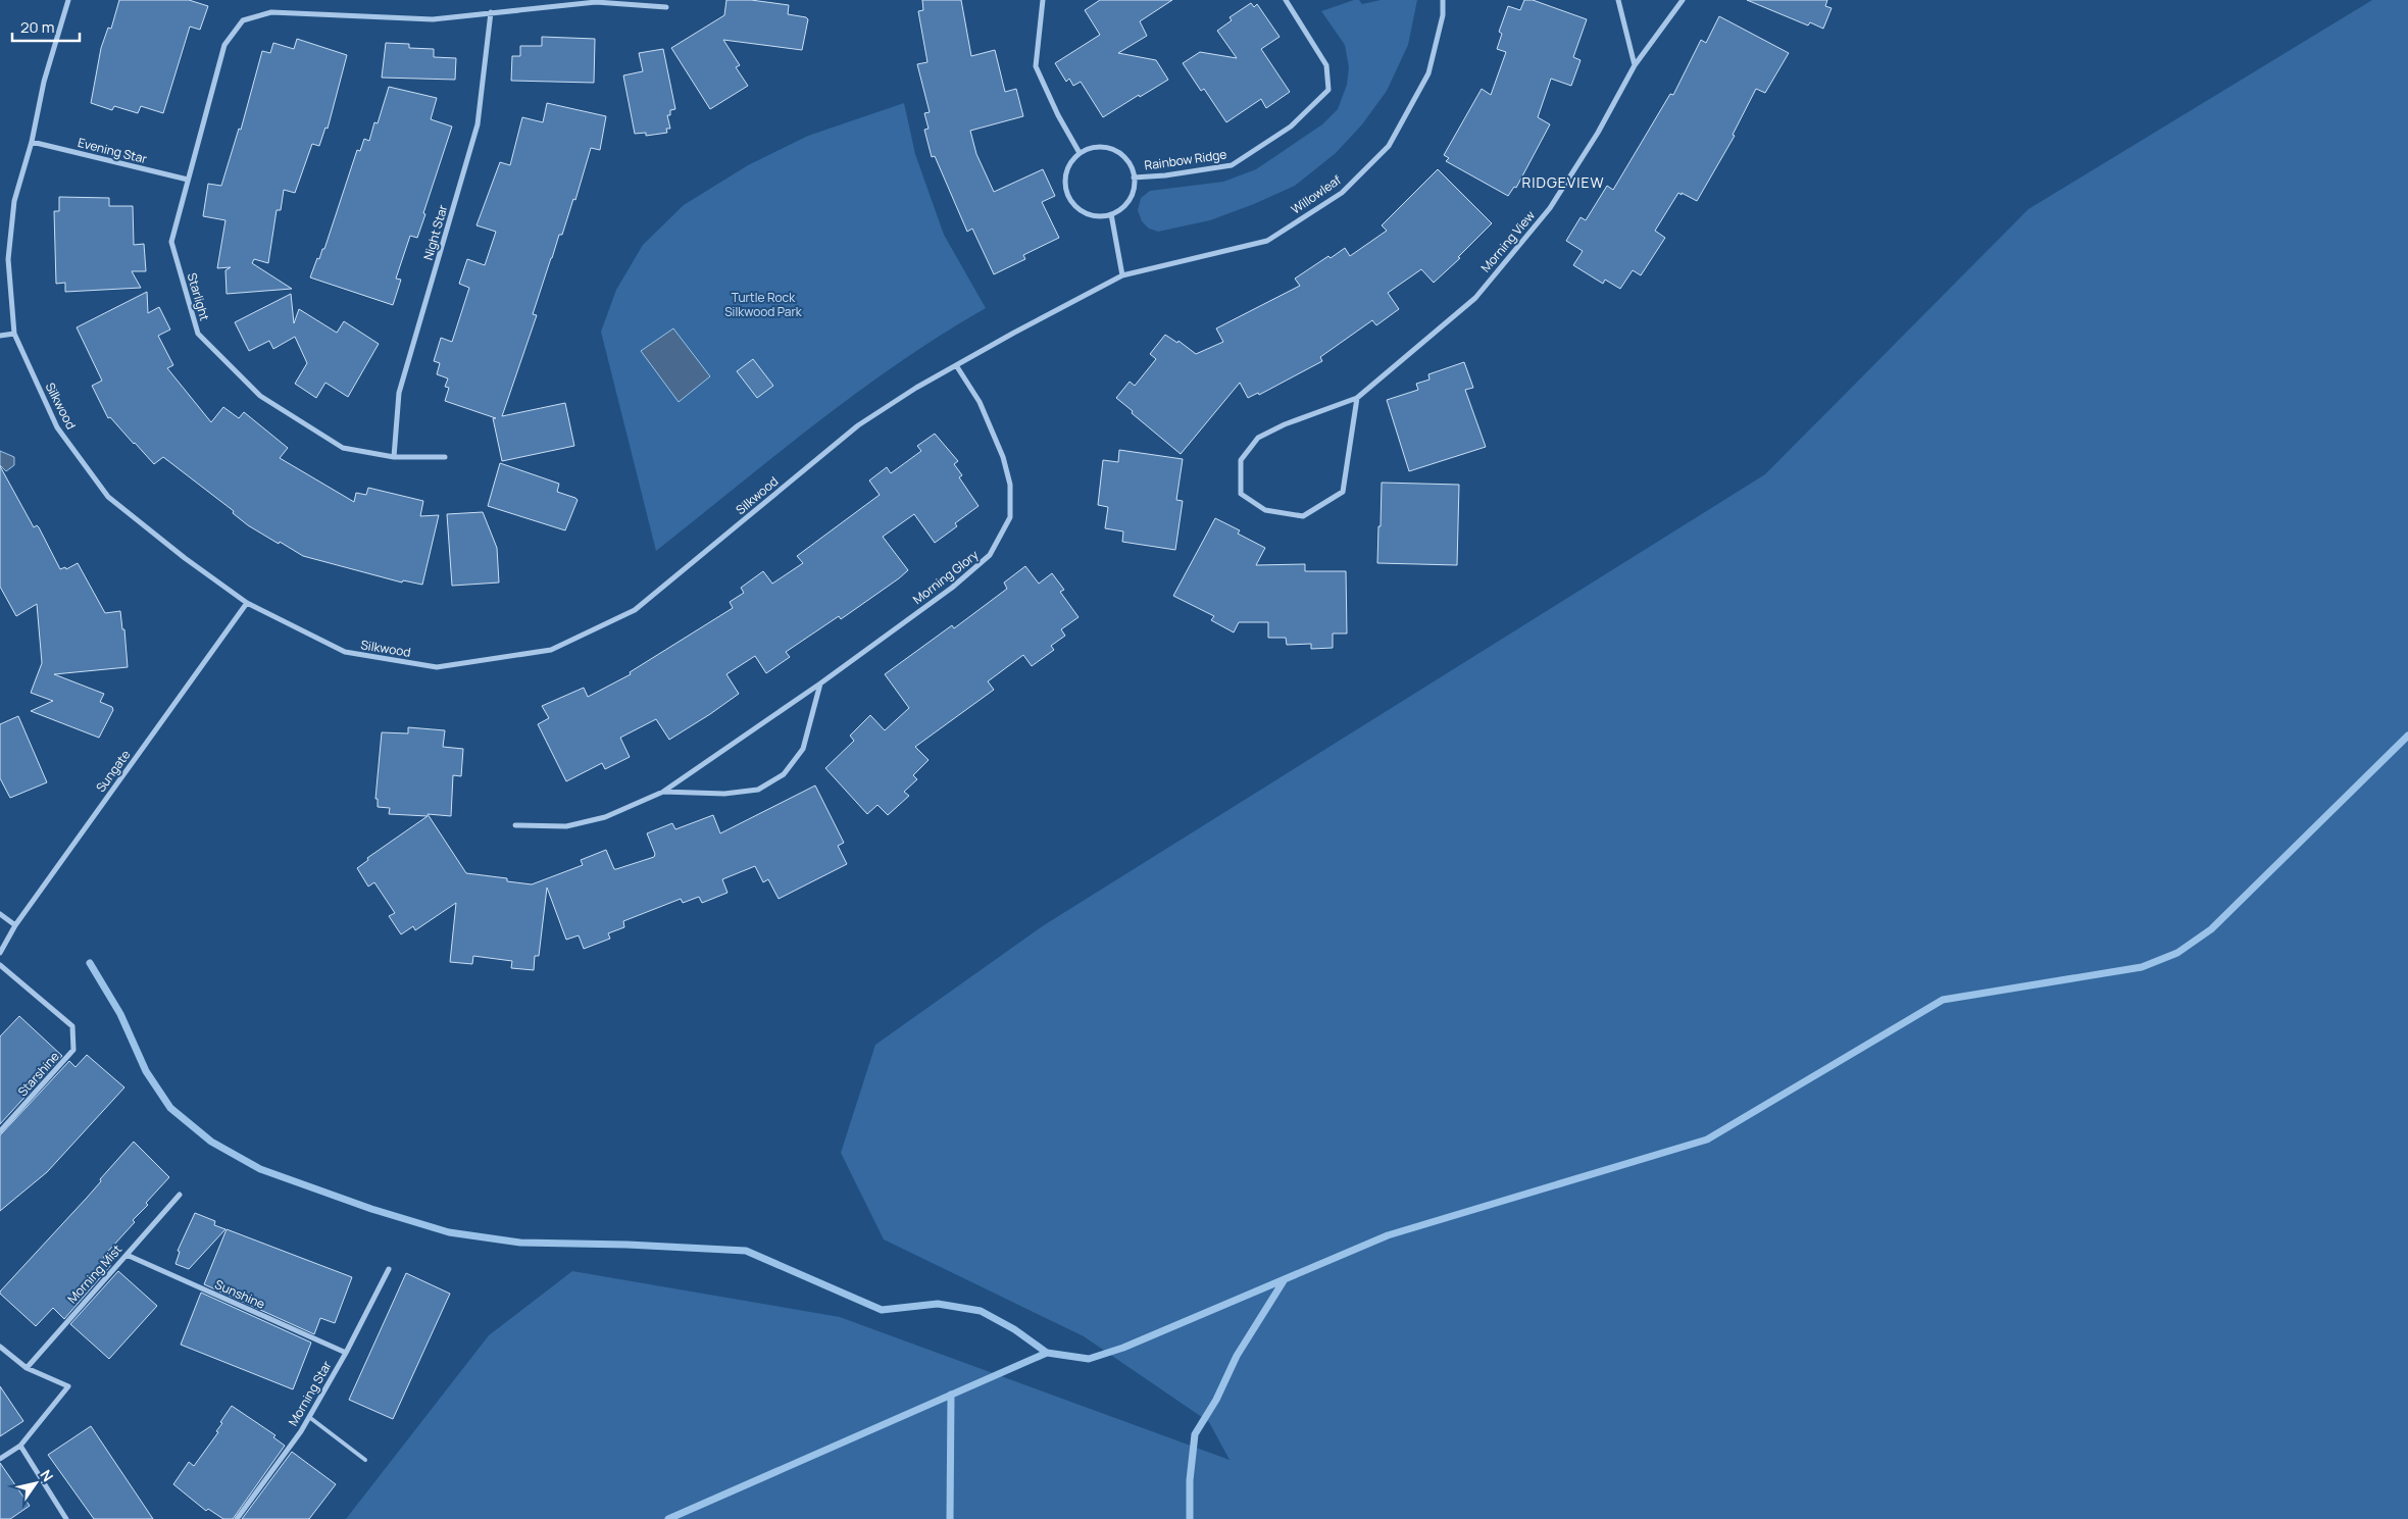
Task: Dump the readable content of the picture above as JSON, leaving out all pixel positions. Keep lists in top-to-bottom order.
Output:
{
  "streets": {
    "street": [
      "Evening Star",
      "Rainbow Ridge",
      "Willowleaf",
      "Night Star",
      "Morning View",
      "Starlight",
      "Silkwood",
      "Morning Glory",
      "Sungate",
      "Starshine",
      "Morning Mist",
      "Sunshine",
      "Morning Star"
    ]
  },
  "crossings": [
    ["Evening Star", "Starlight"],
    ["Evening Star", "Silkwood"],
    ["Willowleaf", "Silkwood"],
    ["Night Star", "Starlight"],
    ["Silkwood", "Morning Glory"],
    ["Silkwood", "Sungate"],
    ["Morning Mist", "Sunshine"],
    ["Sunshine", "Morning Star"]
  ],
  "districts": ["RIDGEVIEW"],
  "parks": ["Turtle Rock Silkwood Park"],
  "scale_bar": "20 m",
  "north": "top right"
}
